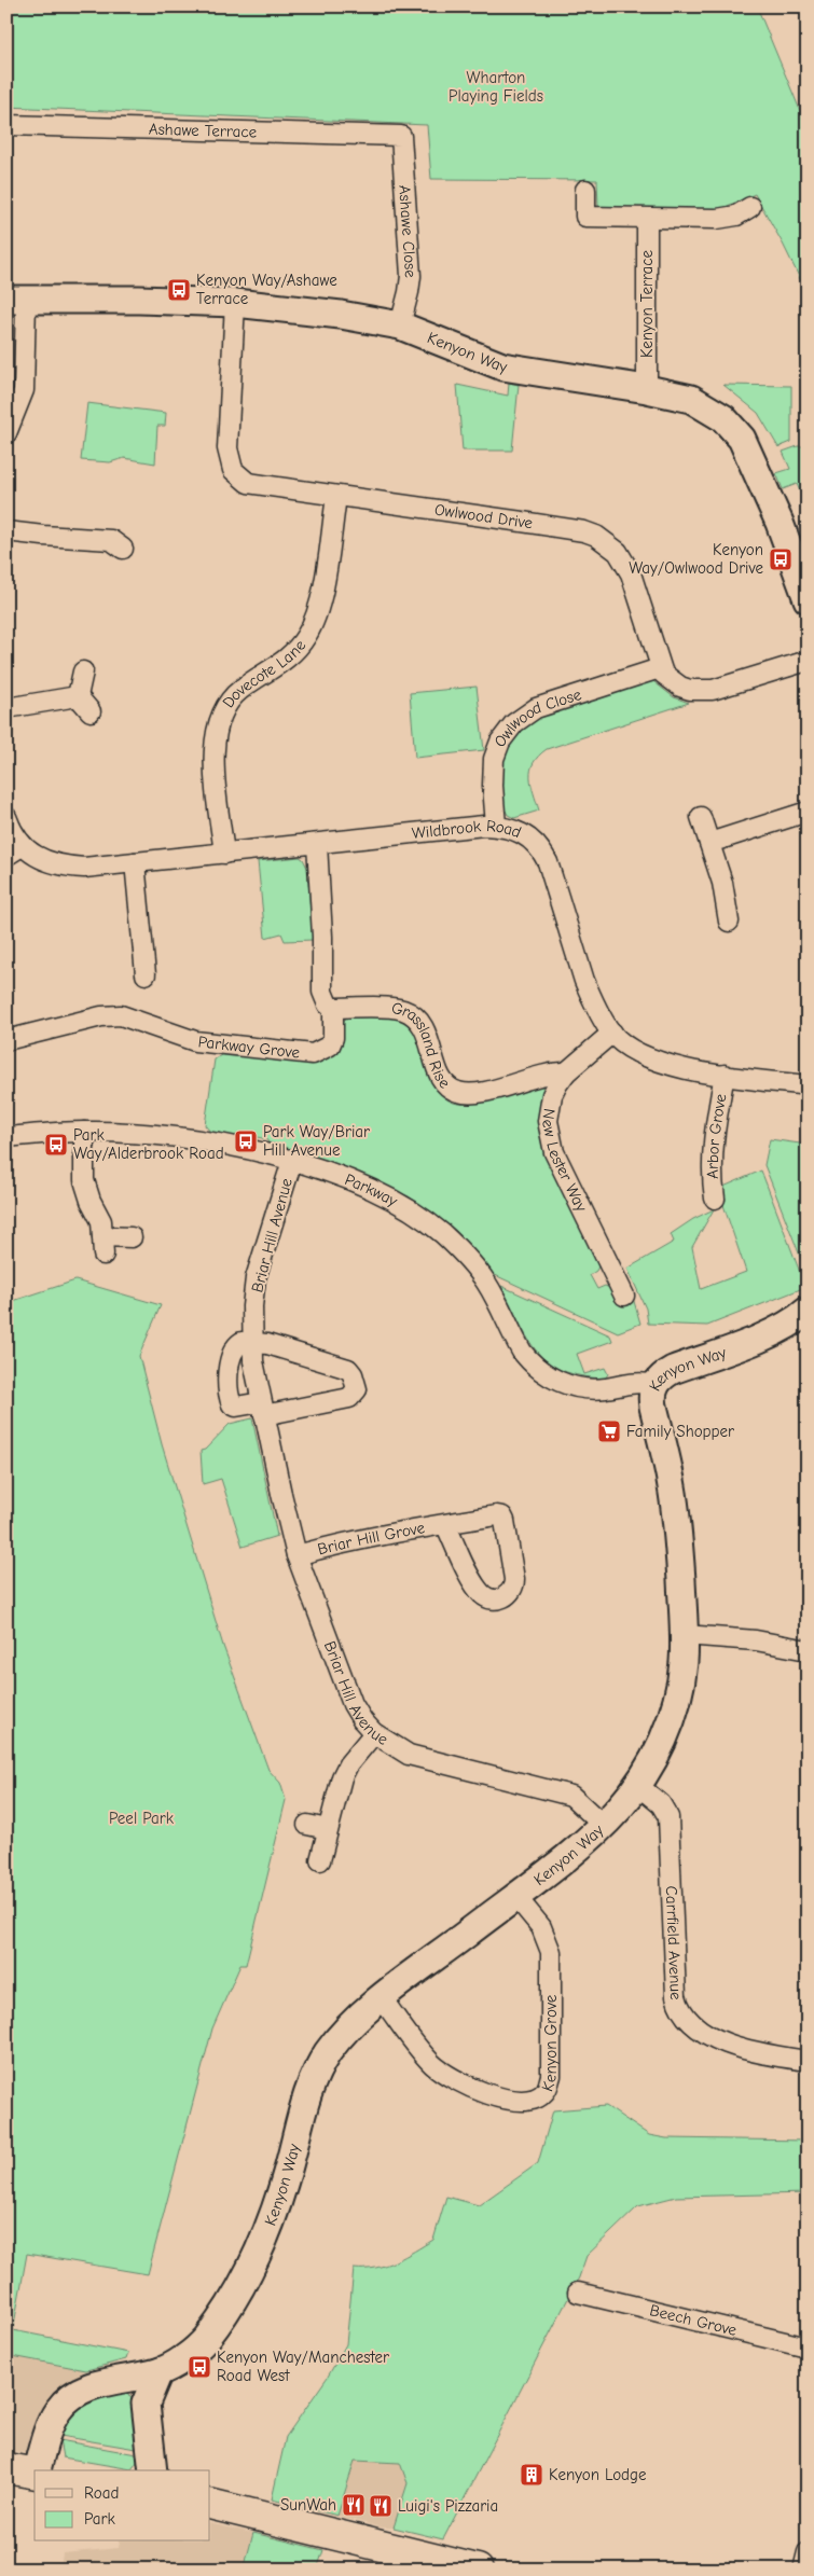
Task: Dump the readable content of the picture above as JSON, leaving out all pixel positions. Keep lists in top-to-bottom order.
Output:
{
  "streets": {
    "street": [
      "Ashawe Terrace",
      "Ashawe Close",
      "Kenyon Terrace",
      "Kenyon Way",
      "Owlwood Drive",
      "Dovecote Lane",
      "Owlwood Close",
      "Wildbrook Road",
      "Parkway Grove",
      "Grassland Rise",
      "Arbor Grove",
      "New Lester Way",
      "Parkway",
      "Briar Hill Avenue",
      "Briar Hill Grove",
      "Carrfield Avenue",
      "Kenyon Grove",
      "Beech Grove"
    ]
  },
  "crossings": [
    ["Ashawe Terrace", "Ashawe Close"],
    ["Ashawe Close", "Kenyon Way"],
    ["Kenyon Terrace", "Kenyon Way"],
    ["Kenyon Way", "Owlwood Drive"],
    ["Kenyon Way", "Parkway"],
    ["Kenyon Way", "Briar Hill Avenue"],
    ["Kenyon Way", "Carrfield Avenue"],
    ["Kenyon Way", "Kenyon Grove"],
    ["Owlwood Drive", "Dovecote Lane"],
    ["Owlwood Drive", "Owlwood Close"],
    ["Dovecote Lane", "Wildbrook Road"],
    ["Owlwood Close", "Wildbrook Road"],
    ["Wildbrook Road", "Parkway Grove"],
    ["Wildbrook Road", "Arbor Grove"],
    ["Wildbrook Road", "New Lester Way"],
    ["Parkway Grove", "Grassland Rise"],
    ["Grassland Rise", "New Lester Way"],
    ["Parkway", "Briar Hill Avenue"],
    ["Briar Hill Avenue", "Briar Hill Grove"]
  ],
  "parks": ["Wharton Playing Fields", "Peel Park"],
  "places": {
    "bus stop": [
      "Kenyon Way/Ashawe Terrace",
      "Kenyon Way/Owlwood Drive",
      "Park Way/Briar Hill Avenue",
      "Park Way/Alderbrook Road",
      "Kenyon Way/Manchester Road West"
    ],
    "supermarket": ["Family Shopper"],
    "building": ["Kenyon Lodge"],
    "restaurant": ["SunWah", "Luigi's Pizzaria"]
  },
  "legend": ["Road", "Park"]
}
